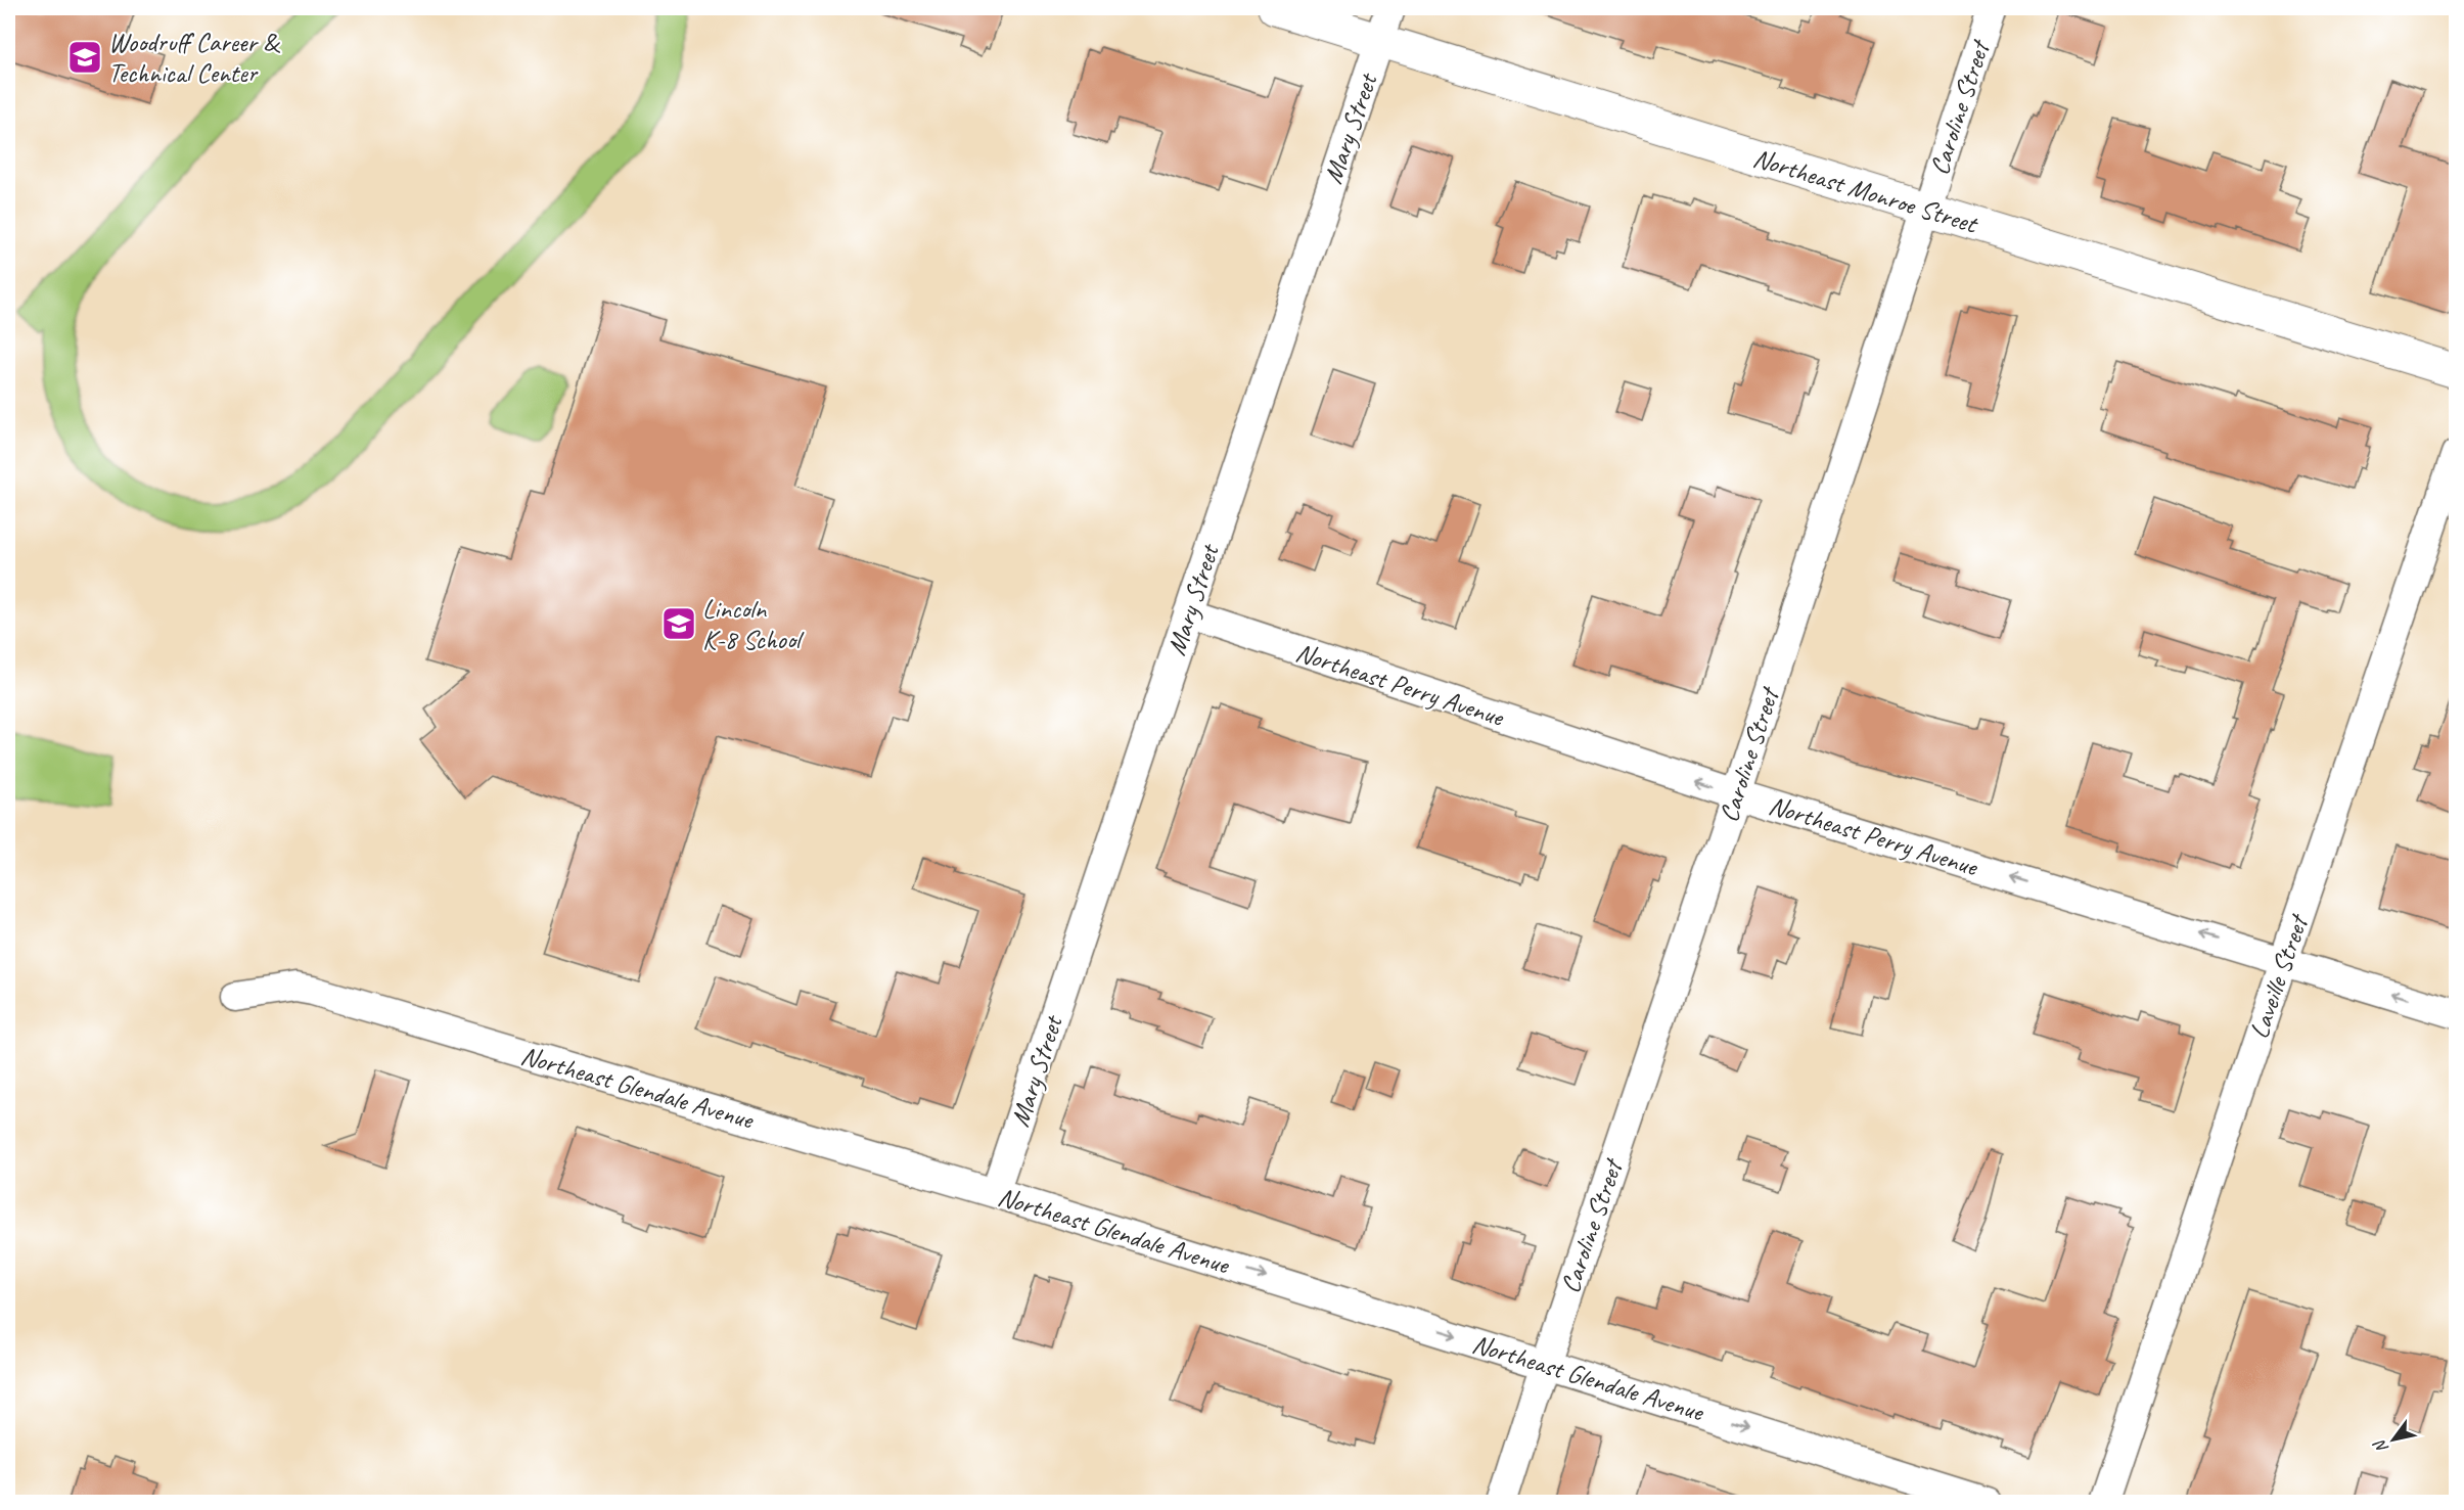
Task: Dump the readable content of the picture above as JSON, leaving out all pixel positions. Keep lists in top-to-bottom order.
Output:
{
  "streets": {
    "street": [
      "Caroline Street",
      "Mary Street",
      "Northeast Monroe Street",
      "Northeast Perry Avenue",
      "Laveille Street",
      "Northeast Glendale Avenue"
    ]
  },
  "crossings": [
    ["Caroline Street", "Northeast Monroe Street"],
    ["Caroline Street", "Northeast Perry Avenue"],
    ["Caroline Street", "Northeast Glendale Avenue"],
    ["Mary Street", "Northeast Monroe Street"],
    ["Mary Street", "Northeast Perry Avenue"],
    ["Mary Street", "Northeast Glendale Avenue"],
    ["Northeast Perry Avenue", "Laveille Street"]
  ],
  "one_way": ["Northeast Perry Avenue", "Northeast Glendale Avenue"],
  "places": {
    "school or university": ["Woodruff Career & Technical Center", "Lincoln K-8 School"]
  },
  "north": "bottom left"
}
